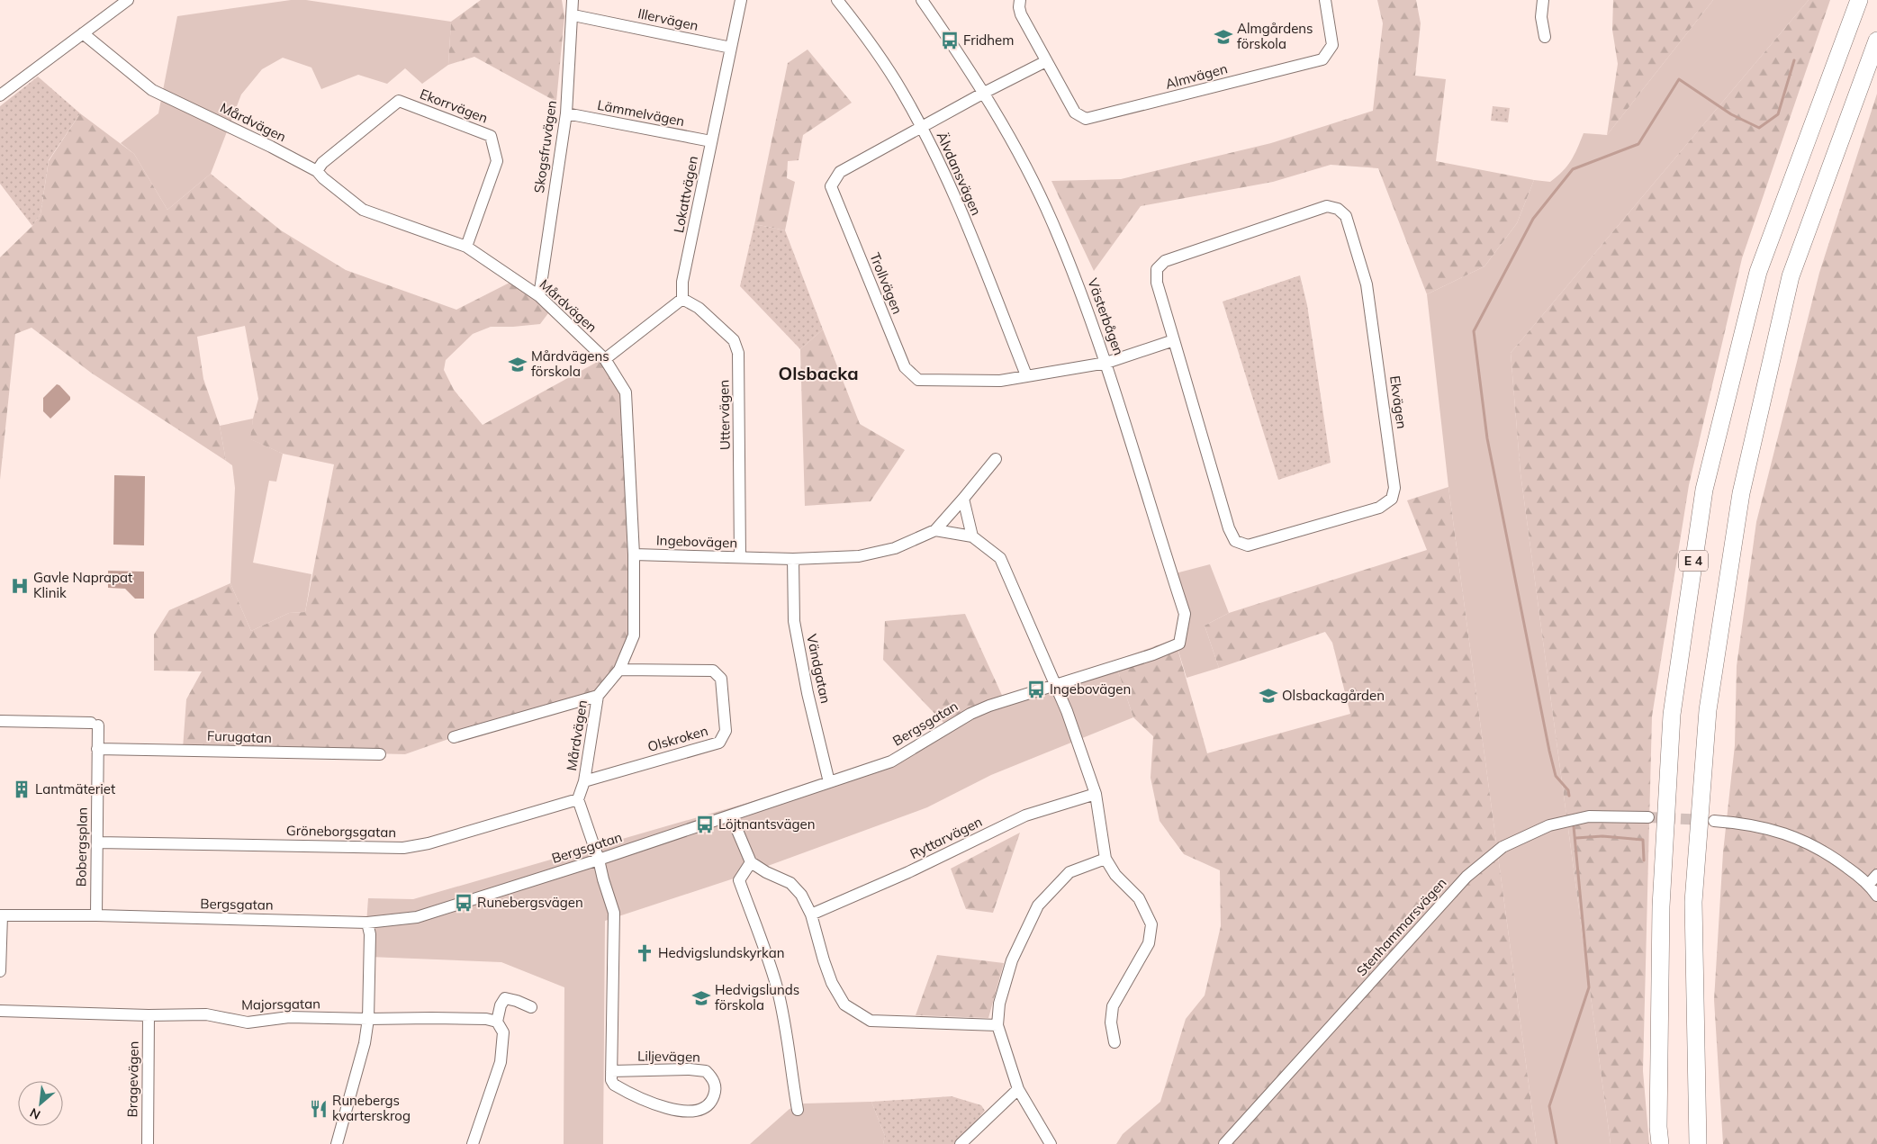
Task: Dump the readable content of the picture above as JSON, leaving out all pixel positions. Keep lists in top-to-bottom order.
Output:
{
  "streets": {
    "highway": ["E 4"],
    "street": [
      "Illervägen",
      "Almvägen",
      "Ekorrvägen",
      "Lämmelvägen",
      "Mårdvägen",
      "Skogsfruvägen",
      "Älvdansvägen",
      "Lokattvägen",
      "Trollvägen",
      "Västerbågen",
      "Ekvägen",
      "Uttervägen",
      "Ingebovägen",
      "Vändgatan",
      "Bergsgatan",
      "Furugatan",
      "Olskroken",
      "Gröneborgsgatan",
      "Ryttarvägen",
      "Bobergsplan",
      "Stenhammarsvägen",
      "Majorsgatan",
      "Liljevägen",
      "Bragevägen"
    ]
  },
  "crossings": [
    ["Illervägen", "Skogsfruvägen"],
    ["Illervägen", "Lokattvägen"],
    ["Ekorrvägen", "Mårdvägen"],
    ["Lämmelvägen", "Skogsfruvägen"],
    ["Lämmelvägen", "Lokattvägen"],
    ["Mårdvägen", "Skogsfruvägen"],
    ["Mårdvägen", "Ingebovägen"],
    ["Mårdvägen", "Olskroken"],
    ["Mårdvägen", "Gröneborgsgatan"],
    ["Älvdansvägen", "Trollvägen"],
    ["Lokattvägen", "Uttervägen"],
    ["Trollvägen", "Västerbågen"],
    ["Västerbågen", "Bergsgatan"],
    ["Uttervägen", "Ingebovägen"],
    ["Ingebovägen", "Vändgatan"],
    ["Vändgatan", "Bergsgatan"],
    ["Bergsgatan", "Bobergsplan"],
    ["Bergsgatan", "Liljevägen"],
    ["Furugatan", "Bobergsplan"],
    ["Gröneborgsgatan", "Bobergsplan"],
    ["Majorsgatan", "Bragevägen"]
  ],
  "districts": ["Olsbacka"],
  "places": {
    "school or university": [
      "Almgårdens förskola",
      "Mårdvägens förskola",
      "Olsbackagården",
      "Hedvigslunds förskola"
    ],
    "bus stop": [
      "Fridhem",
      "Ingebovägen",
      "Löjtnantsvägen",
      "Runebergsvägen"
    ],
    "hospital": ["Gavle Naprapat Klinik"],
    "building": ["Lantmäteriet"],
    "church": ["Hedvigslundskyrkan"],
    "restaurant": ["Runebergs kvarterskrog"]
  },
  "north": "bottom left"
}
